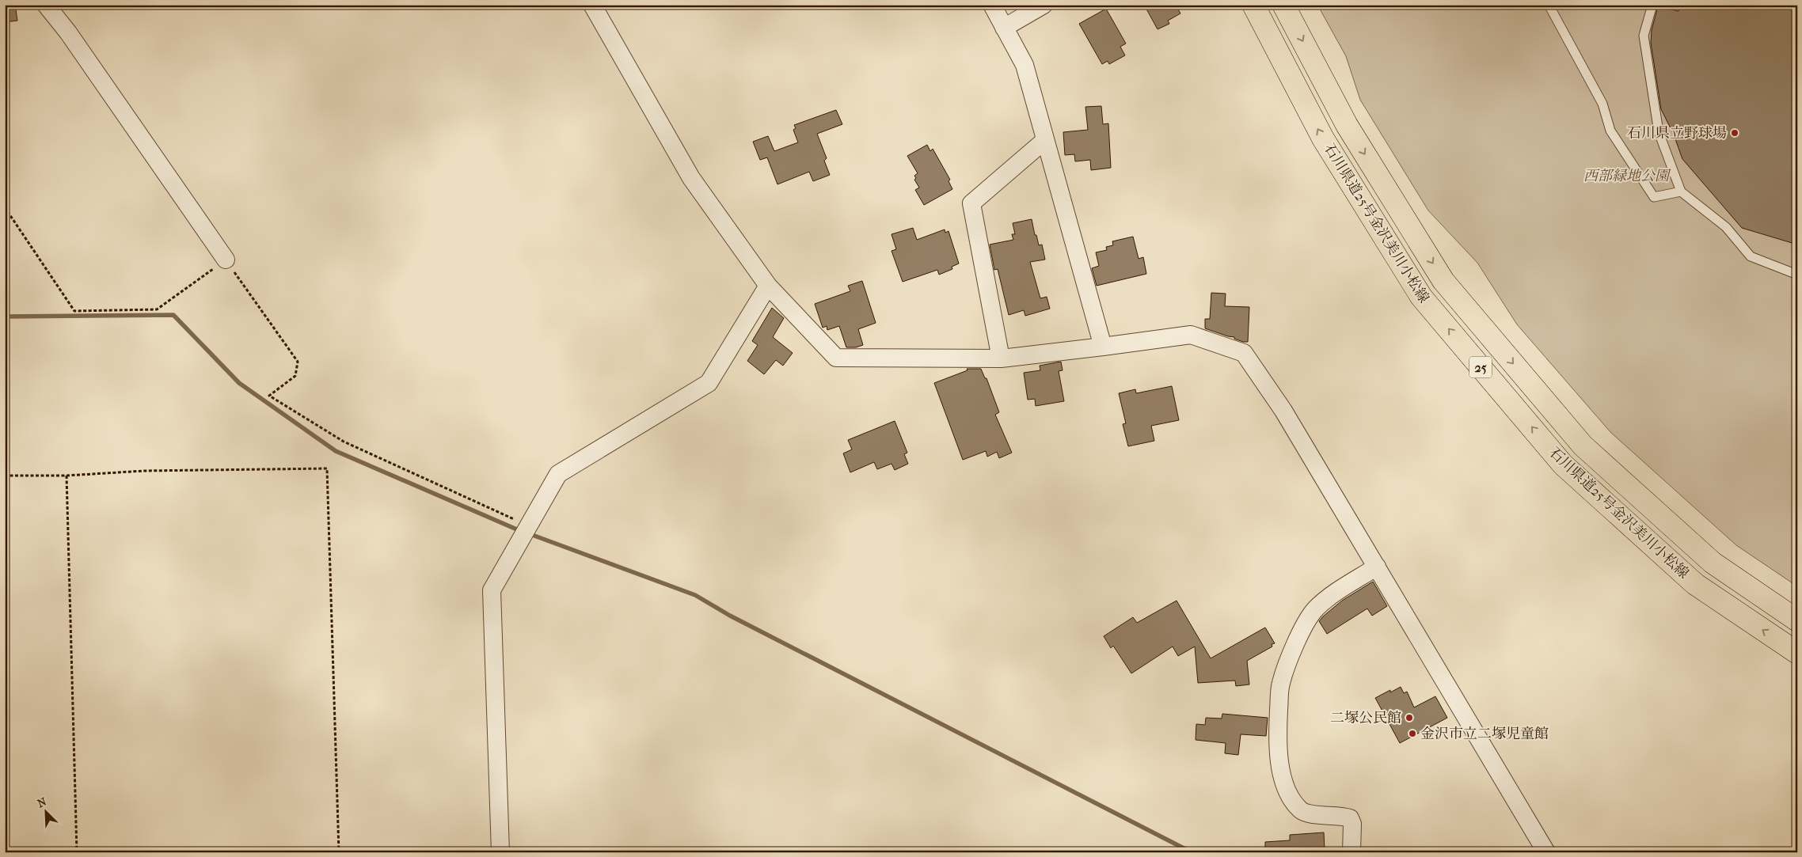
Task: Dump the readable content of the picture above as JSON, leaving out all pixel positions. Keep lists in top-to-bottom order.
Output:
{
  "streets": {
    "main road": ["石川県道25号金沢美川小松線", "25"]
  },
  "parks": ["西部緑地公園"],
  "places": ["石川県立野球場", "二塚公民館", "金沢市立二塚児童館"],
  "north": "top left"
}
